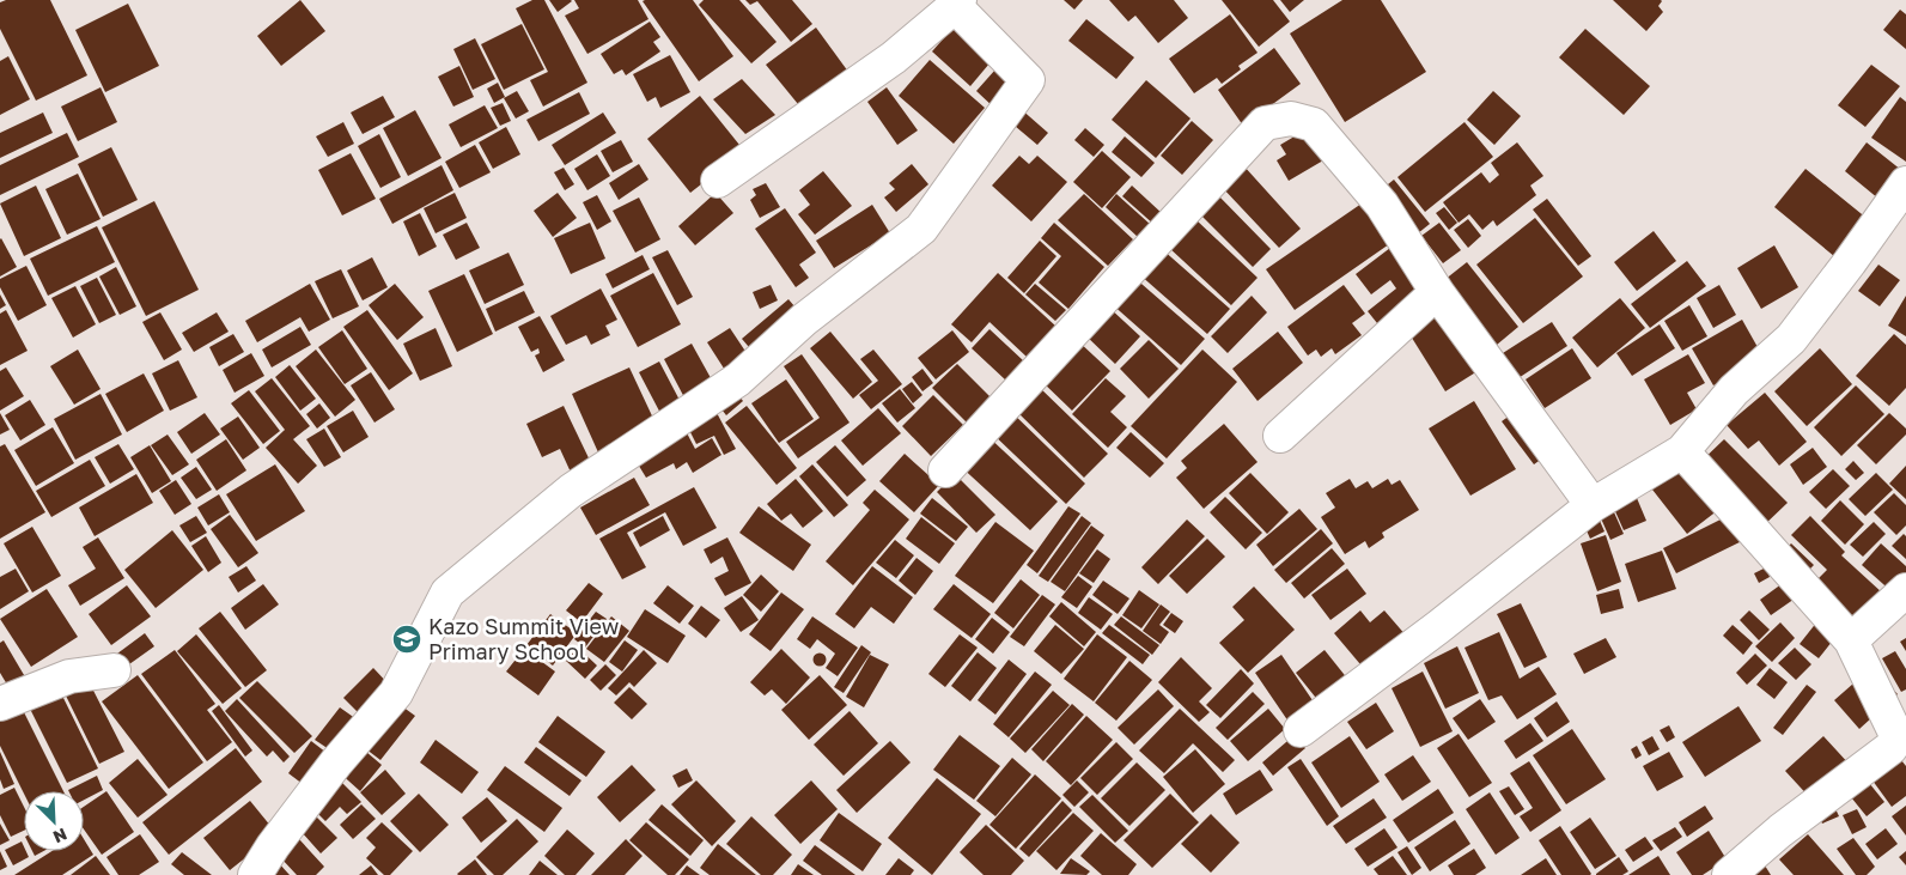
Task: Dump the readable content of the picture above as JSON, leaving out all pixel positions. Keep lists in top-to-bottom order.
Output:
{
  "places": {
    "school or university": ["Kazo Summit View Primary School"]
  },
  "north": "bottom right"
}
